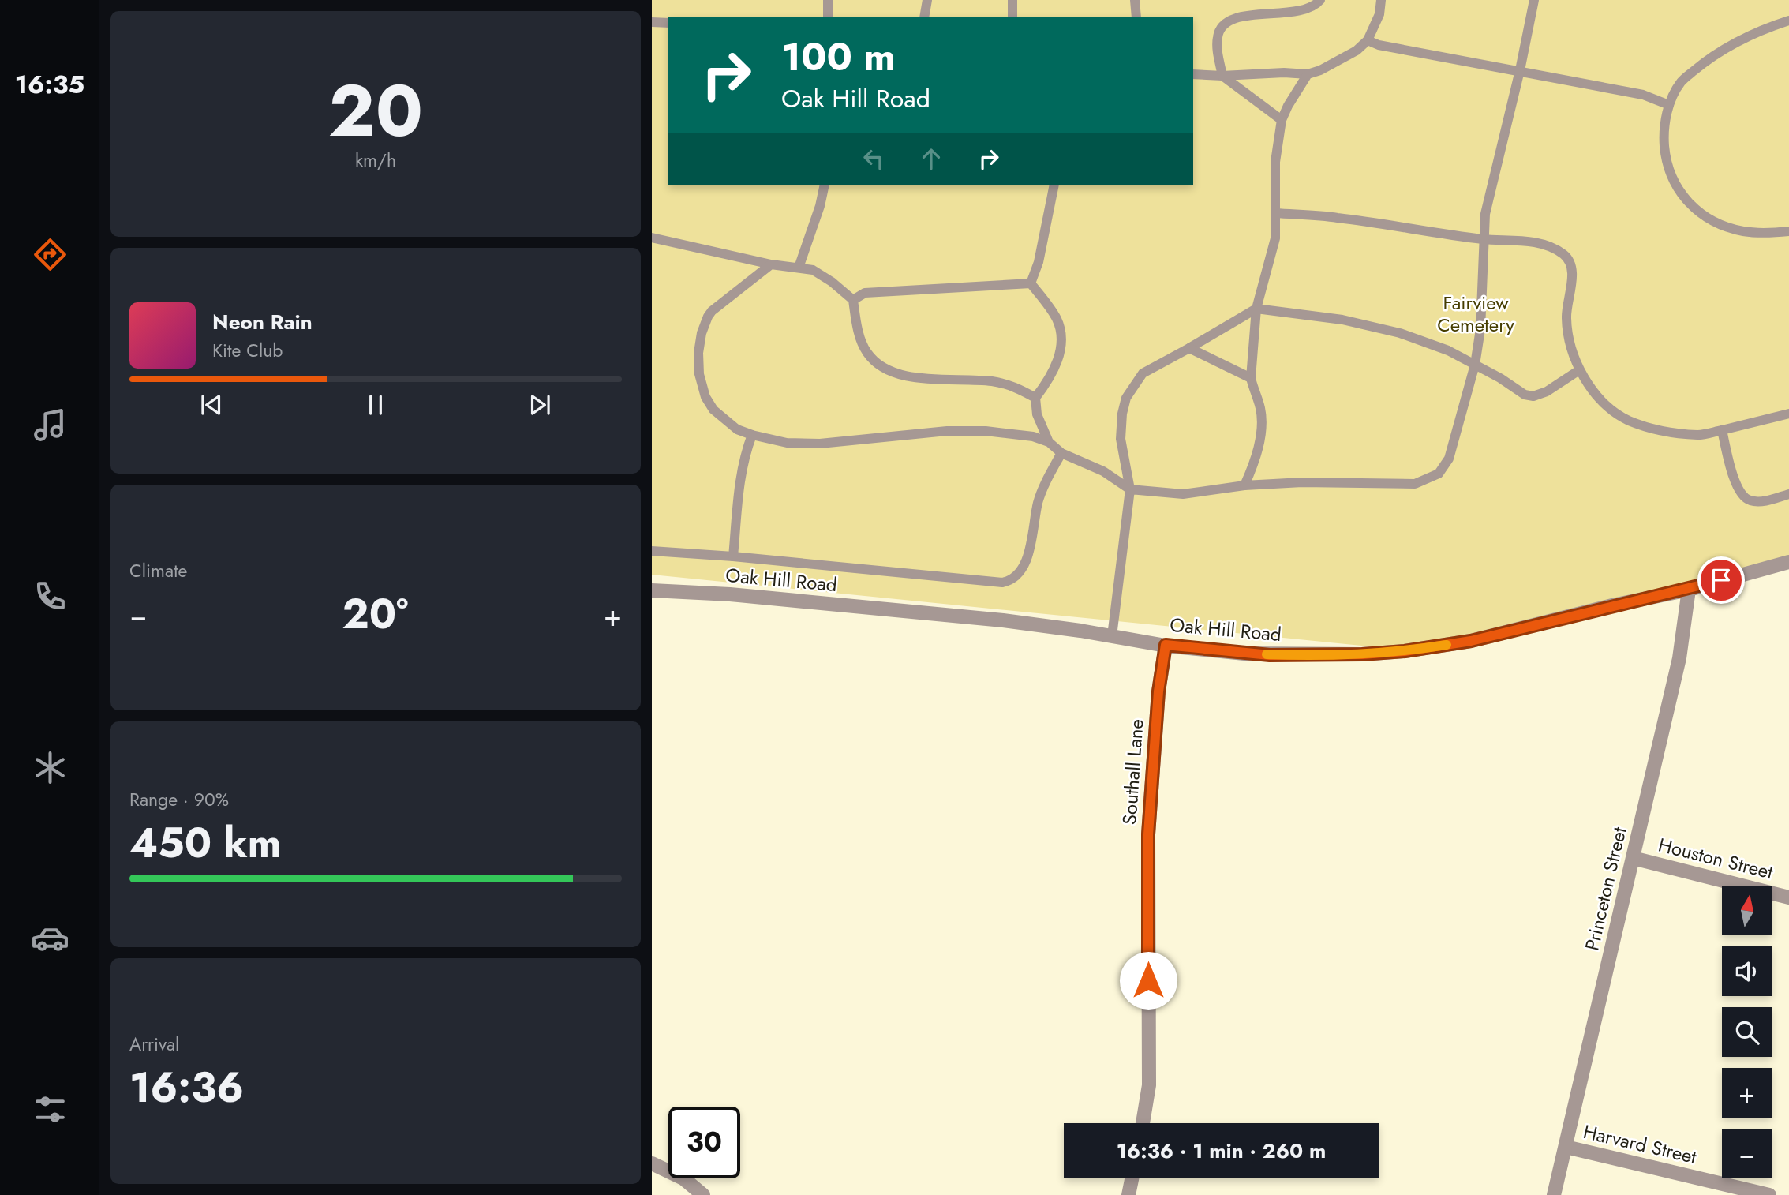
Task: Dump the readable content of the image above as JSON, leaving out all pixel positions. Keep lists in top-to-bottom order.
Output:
{
  "streets": {
    "street": [
      "Oak Hill Road",
      "Southall Lane",
      "Houston Street",
      "Princeton Street",
      "Harvard Street"
    ]
  },
  "crossings": [
    ["Oak Hill Road", "Southall Lane"],
    ["Oak Hill Road", "Princeton Street"],
    ["Houston Street", "Princeton Street"],
    ["Princeton Street", "Harvard Street"]
  ],
  "parks": ["Fairview Cemetery"],
  "north": "top",
  "page": {
    "tabs": "16:35",
    "tile": [
      ["20", "km/h"],
      "Climate",
      ["Range · 90%", "450 km"],
      ["Arrival", "16:36"]
    ],
    "turn": ["100 m", "Oak Hill Road"],
    "song": ["Neon Rain", "Kite Club"],
    "heat": ["−", "20°", "+"],
    "map_buttons": ["+", "−"],
    "limit": "30",
    "trip": "16:36 · 1 min · 260 m"
  }
}
